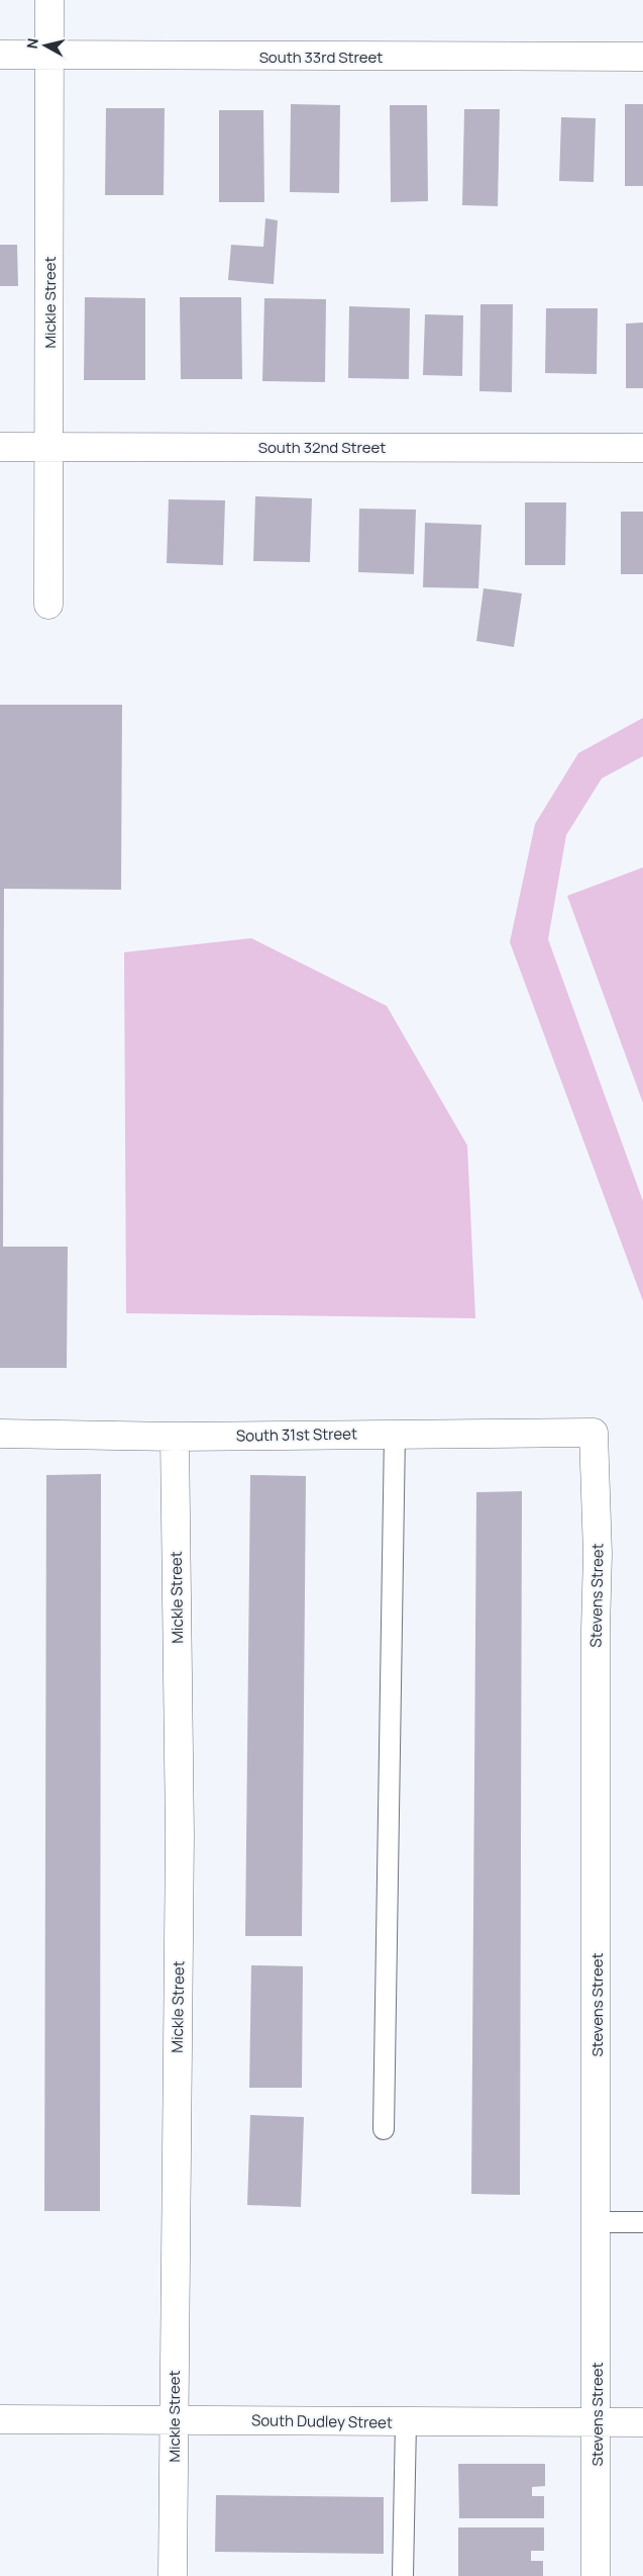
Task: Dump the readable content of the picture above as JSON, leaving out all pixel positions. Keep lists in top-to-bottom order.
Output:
{
  "streets": {
    "street": [
      "South 33rd Street",
      "Mickle Street",
      "South 32nd Street",
      "South 31st Street",
      "Stevens Street",
      "South Dudley Street"
    ]
  },
  "crossings": [
    ["South 33rd Street", "Mickle Street"],
    ["Mickle Street", "South 32nd Street"],
    ["Mickle Street", "South 31st Street"],
    ["Mickle Street", "South Dudley Street"],
    ["South 31st Street", "Stevens Street"],
    ["Stevens Street", "South Dudley Street"]
  ],
  "north": "left"
}
